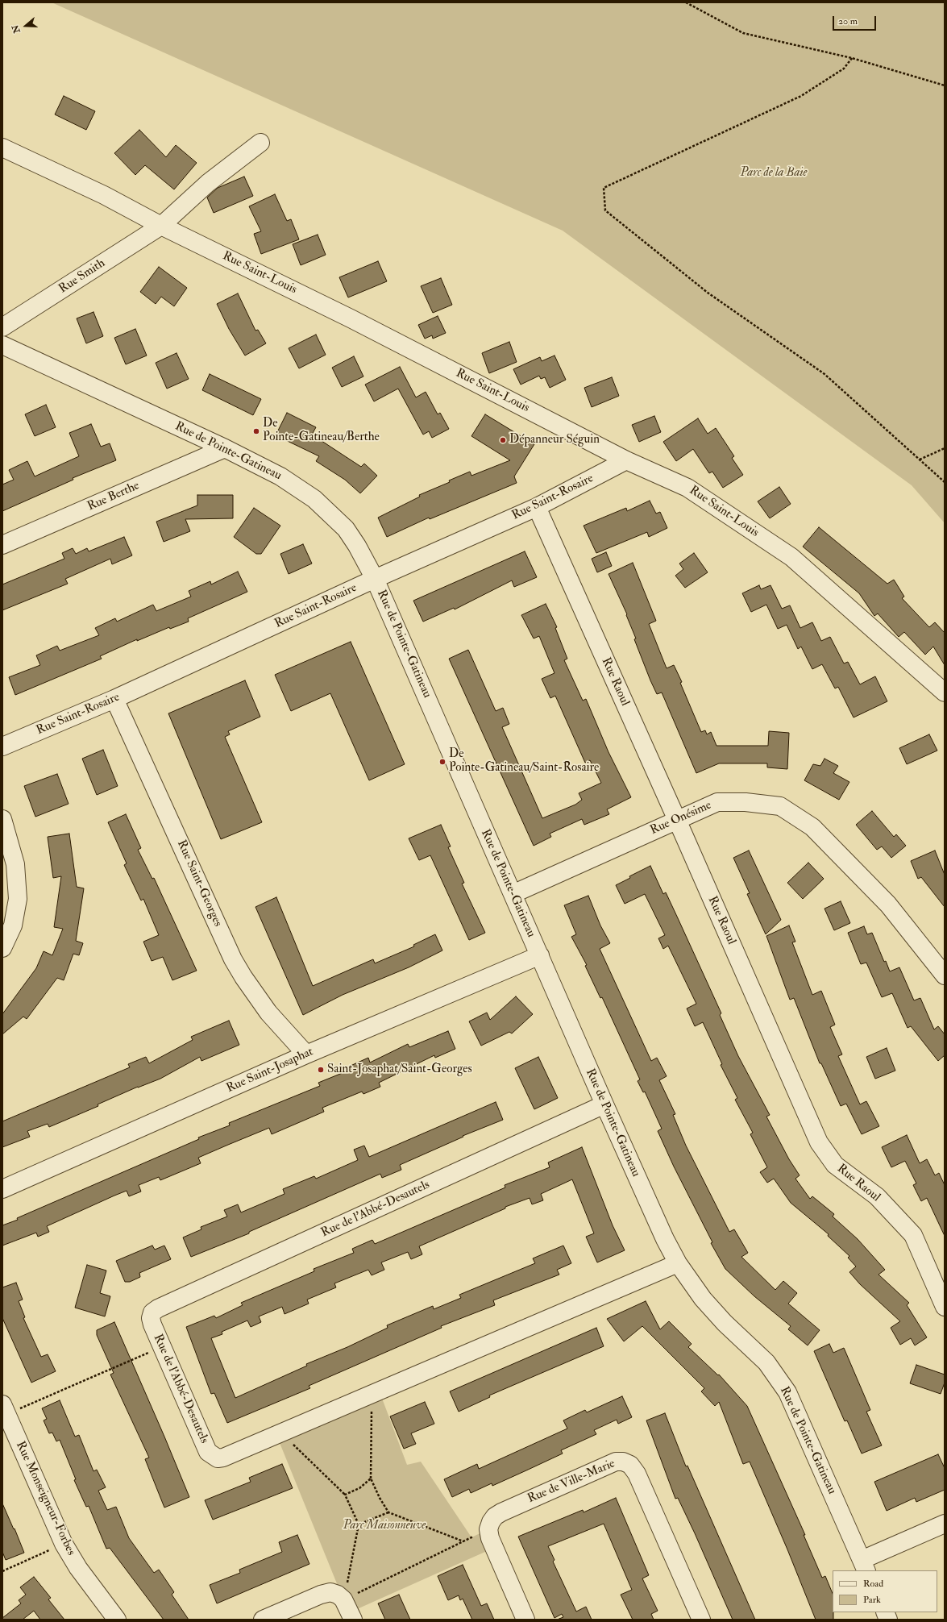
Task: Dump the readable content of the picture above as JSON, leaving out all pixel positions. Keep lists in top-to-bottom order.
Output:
{
  "streets": {
    "street": [
      "Rue Saint-Louis",
      "Rue Smith",
      "Rue de Pointe-Gatineau",
      "Rue Berthe",
      "Rue Saint-Rosaire",
      "Rue Raoul",
      "Rue Onésime",
      "Rue Saint-Georges",
      "Rue Saint-Josaphat",
      "Rue de l'Abbé-Desautels",
      "Rue de Ville-Marie",
      "Rue Monseigneur-Forbes"
    ]
  },
  "crossings": [
    ["Rue Saint-Louis", "Rue Smith"],
    ["Rue Saint-Louis", "Rue Saint-Rosaire"],
    ["Rue de Pointe-Gatineau", "Rue Berthe"],
    ["Rue de Pointe-Gatineau", "Rue Saint-Rosaire"],
    ["Rue de Pointe-Gatineau", "Rue Onésime"],
    ["Rue de Pointe-Gatineau", "Rue Saint-Josaphat"],
    ["Rue de Pointe-Gatineau", "Rue de l'Abbé-Desautels"],
    ["Rue Saint-Rosaire", "Rue Raoul"],
    ["Rue Saint-Rosaire", "Rue Saint-Georges"],
    ["Rue Raoul", "Rue Onésime"],
    ["Rue Saint-Georges", "Rue Saint-Josaphat"]
  ],
  "parks": ["Parc de la Baie", "Parc Maisonneuve"],
  "places": [
    "De Pointe-Gatineau/Berthe",
    "Dépanneur Séguin",
    "De Pointe-Gatineau/Saint-Rosaire",
    "Saint-Josaphat/Saint-Georges"
  ],
  "legend": ["Road", "Park"],
  "scale_bar": "20 m",
  "north": "left"
}
